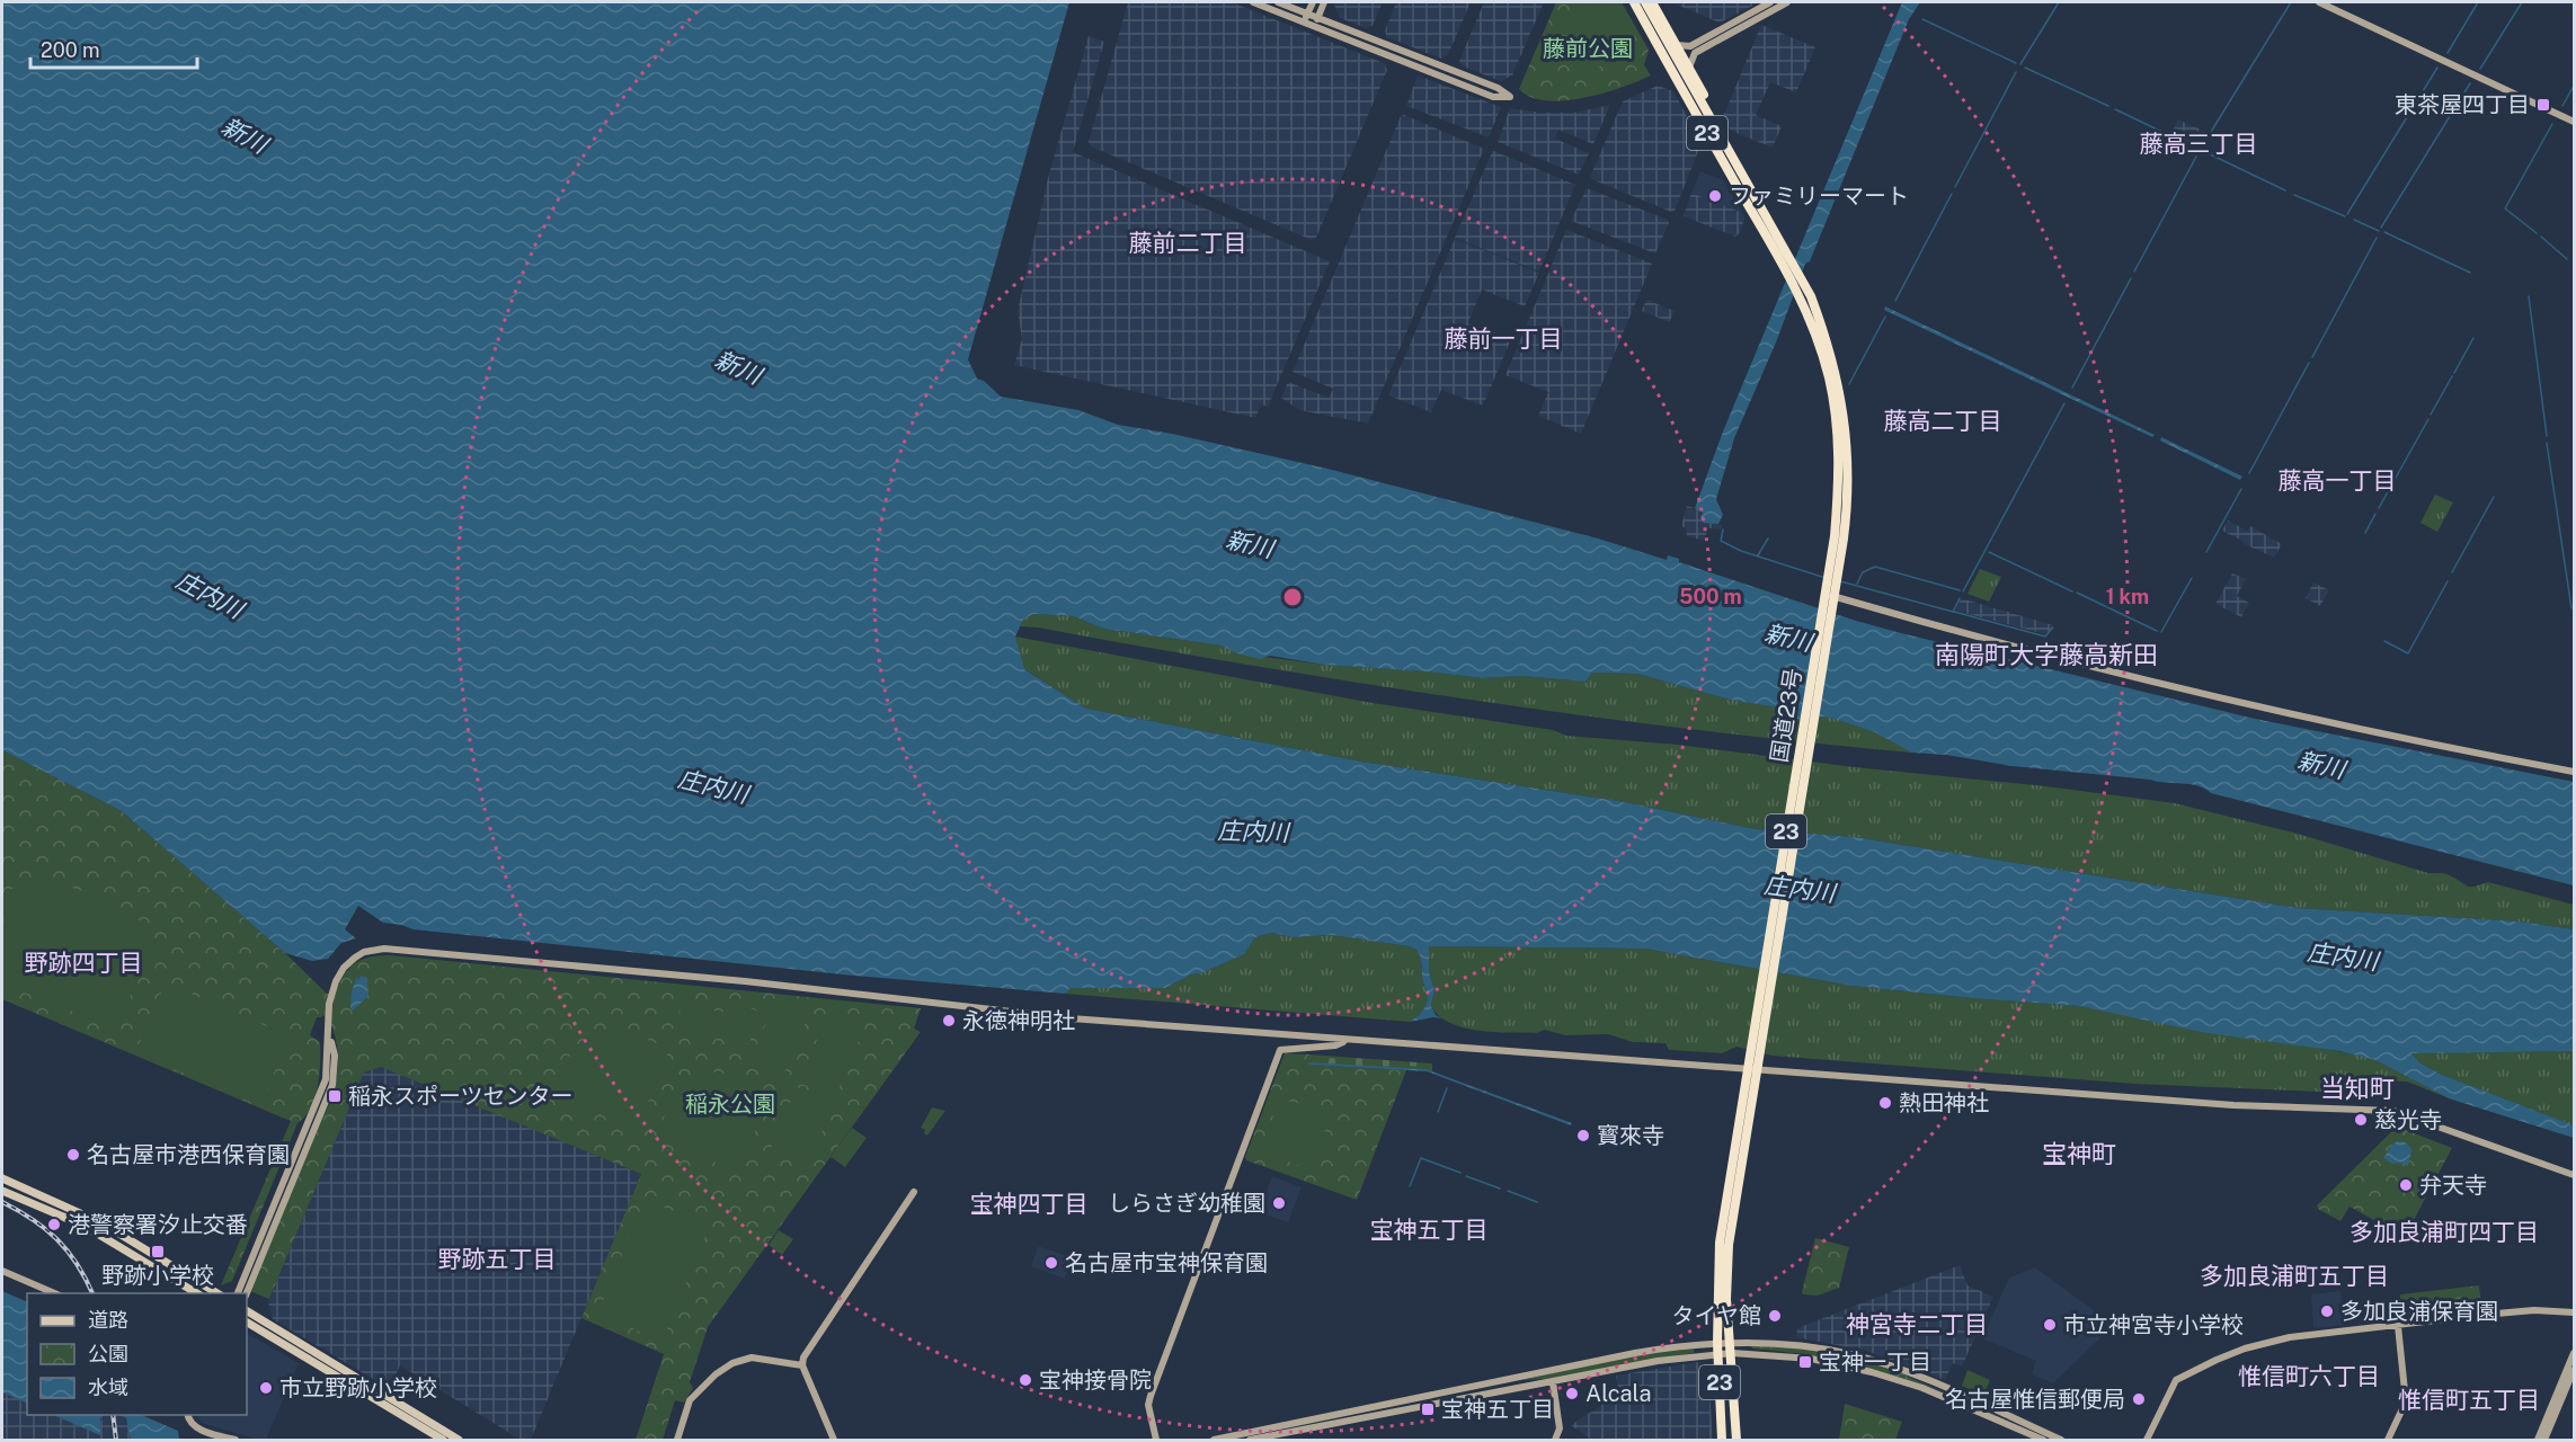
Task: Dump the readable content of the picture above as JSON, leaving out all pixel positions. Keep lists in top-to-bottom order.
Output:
{
  "streets": {
    "highway": ["23", "国道23号"]
  },
  "districts": [
    "藤高三丁目",
    "藤前二丁目",
    "藤前一丁目",
    "藤高二丁目",
    "藤高一丁目",
    "南陽町大字藤高新田",
    "野跡四丁目",
    "当知町",
    "宝神町",
    "宝神四丁目",
    "宝神五丁目",
    "多加良浦町四丁目",
    "野跡五丁目",
    "多加良浦町五丁目",
    "神宮寺二丁目",
    "惟信町六丁目",
    "惟信町五丁目"
  ],
  "water": ["新川", "庄内川"],
  "parks": ["藤前公園", "稲永公園"],
  "places": {
    "transit": [
      "東茶屋四丁目",
      "稲永スポーツセンター",
      "野跡小学校",
      "宝神一丁目",
      "宝神五丁目"
    ],
    "other": [
      "ファミリーマート",
      "永徳神明社",
      "熱田神社",
      "慈光寺",
      "寳來寺",
      "名古屋市港西保育園",
      "弁天寺",
      "しらさぎ幼稚園",
      "港警察署汐止交番",
      "名古屋市宝神保育園",
      "多加良浦保育園",
      "タイヤ館",
      "市立神宮寺小学校",
      "宝神接骨院",
      "市立野跡小学校",
      "Alcala",
      "名古屋惟信郵便局"
    ]
  },
  "legend": ["道路", "公園", "水域"],
  "scale_bar": "200 m",
  "rings": ["500 m", "1 km"]
}
